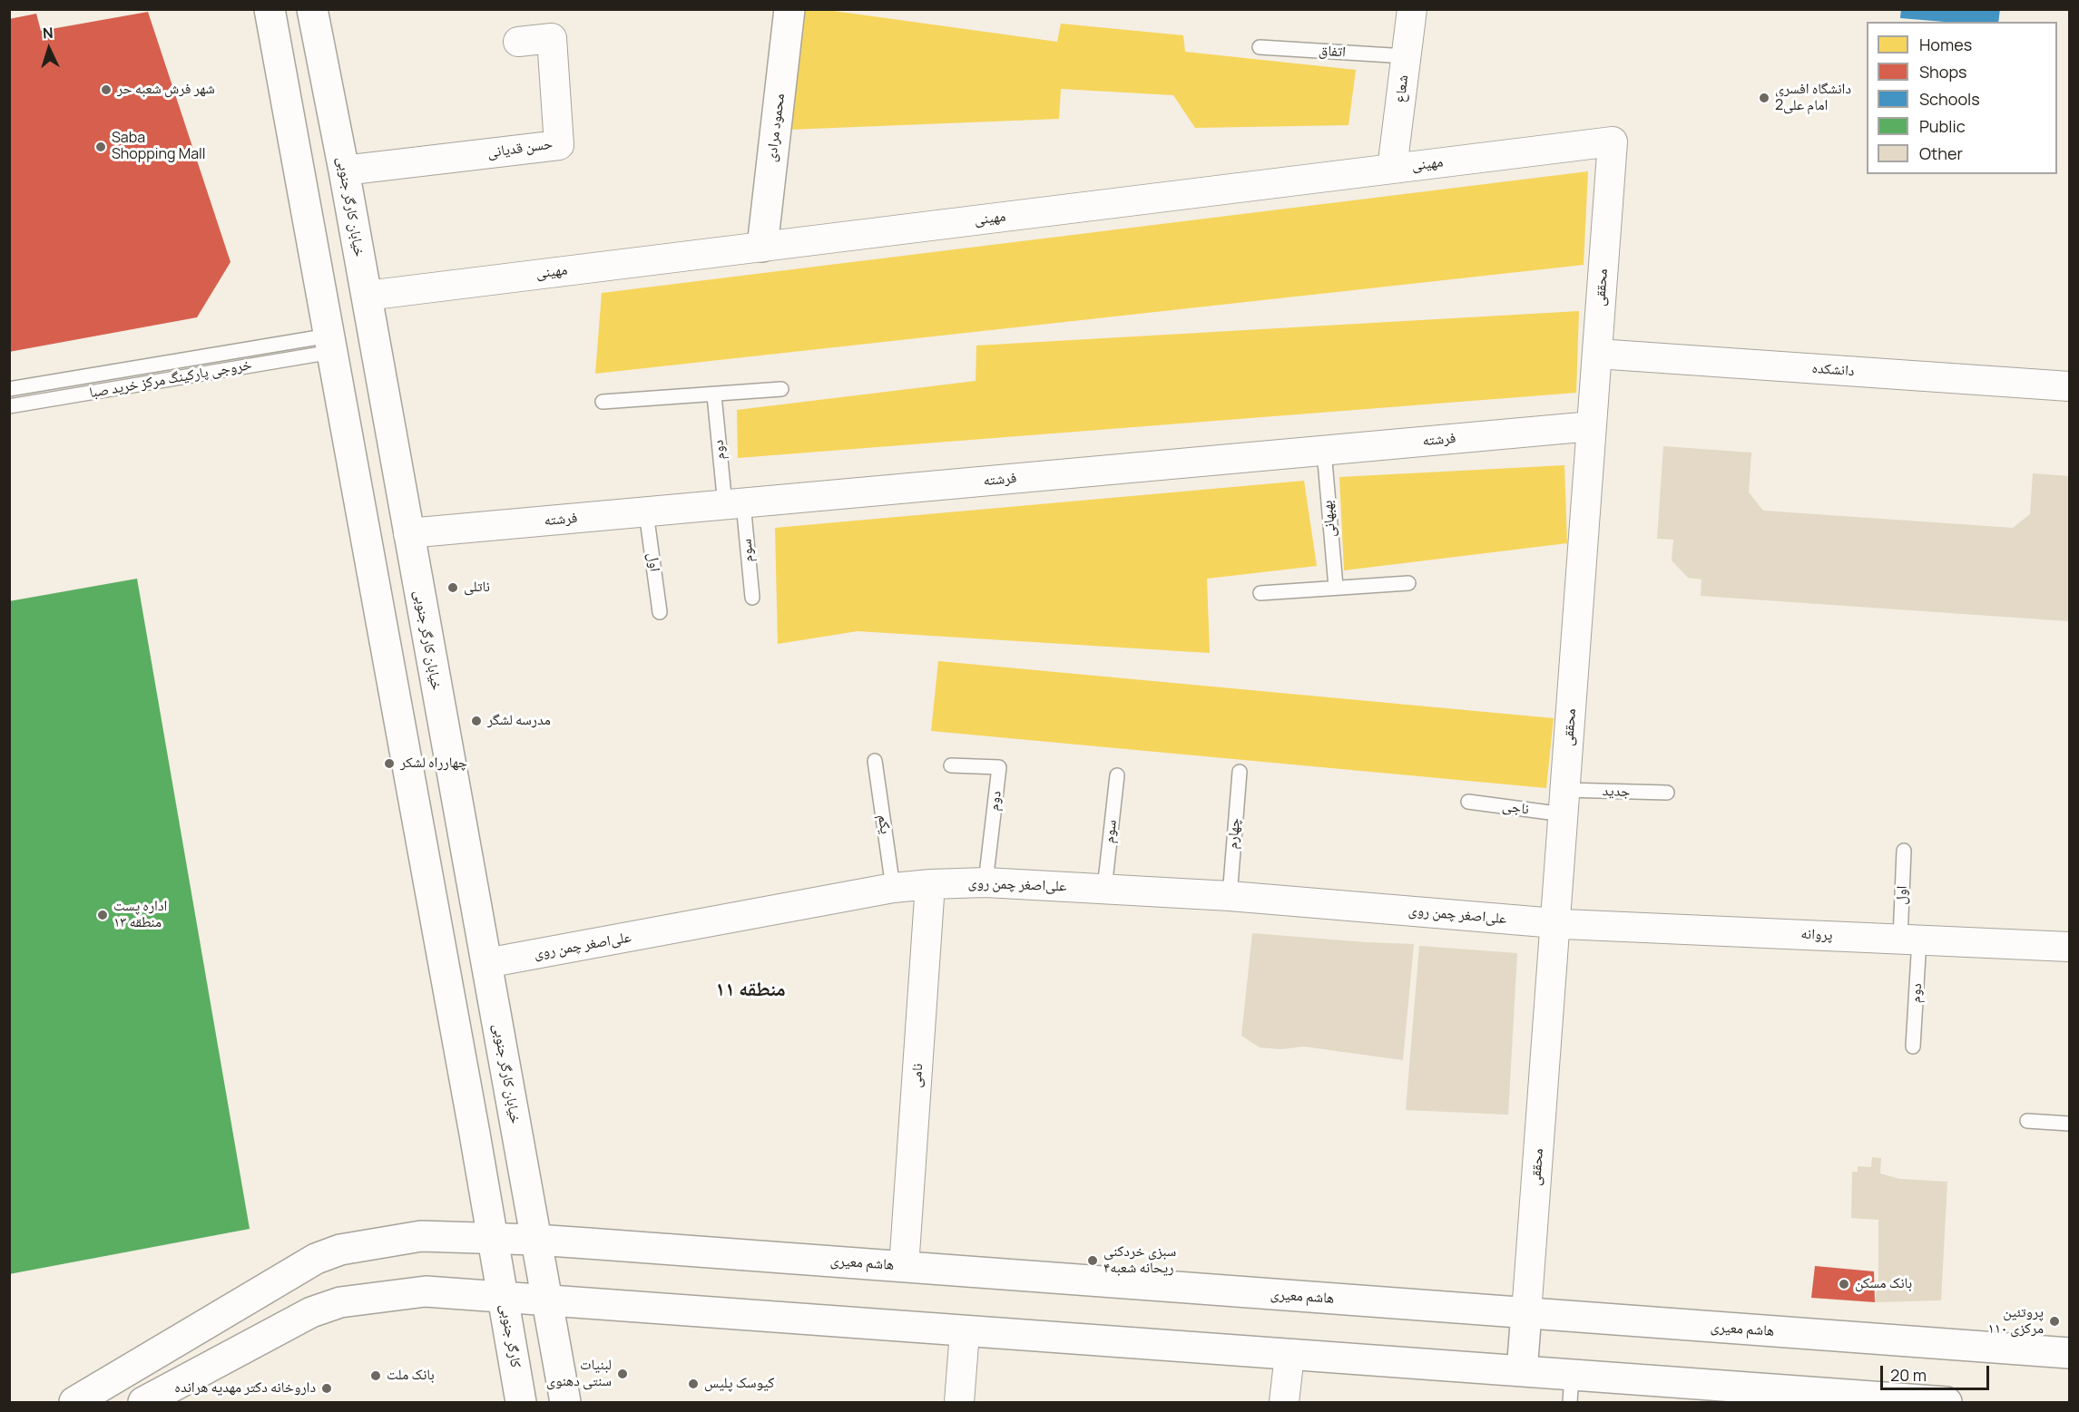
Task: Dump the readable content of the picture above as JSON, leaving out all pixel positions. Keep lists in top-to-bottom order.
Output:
{
  "streets": {
    "main road": [
      "محمود مرادی",
      "خیابان کارگر جنوبی",
      "هاشم معیری",
      "کارگر جنوبی"
    ],
    "street": [
      "شعاع",
      "حسن قدیانی",
      "مهینی",
      "محققی",
      "دانشکده",
      "فرشته",
      "علی‌اصغر چمن روی",
      "پروانه",
      "نامی"
    ],
    "lane": [
      "اتفاق",
      "خروجی پارکینگ مرکز خرید صبا",
      "دوم",
      "بهبهانی",
      "سوم",
      "اول",
      "جدید",
      "ناجی",
      "یکم",
      "چهارم"
    ]
  },
  "crossings": [
    ["اتفاق", "شعاع"],
    ["شعاع", "مهینی"],
    ["محمود مرادی", "مهینی"],
    ["حسن قدیانی", "خیابان کارگر جنوبی"],
    ["مهینی", "خیابان کارگر جنوبی"],
    ["مهینی", "محققی"],
    ["خیابان کارگر جنوبی", "فرشته"],
    ["خیابان کارگر جنوبی", "علی‌اصغر چمن روی"],
    ["خیابان کارگر جنوبی", "هاشم معیری"],
    ["محققی", "دانشکده"],
    ["محققی", "فرشته"],
    ["محققی", "جدید"],
    ["محققی", "ناجی"],
    ["محققی", "علی‌اصغر چمن روی"],
    ["محققی", "پروانه"],
    ["محققی", "هاشم معیری"],
    ["فرشته", "دوم"],
    ["فرشته", "بهبهانی"],
    ["فرشته", "سوم"],
    ["فرشته", "اول"],
    ["دوم", "سوم"],
    ["دوم", "اول"],
    ["دوم", "علی‌اصغر چمن روی"],
    ["دوم", "پروانه"],
    ["سوم", "علی‌اصغر چمن روی"],
    ["اول", "پروانه"],
    ["جدید", "ناجی"],
    ["یکم", "علی‌اصغر چمن روی"],
    ["چهارم", "علی‌اصغر چمن روی"],
    ["علی‌اصغر چمن روی", "پروانه"],
    ["علی‌اصغر چمن روی", "نامی"],
    ["نامی", "هاشم معیری"]
  ],
  "districts": ["منطقه ۱۱"],
  "places": [
    "شهر فرش شعبه حر",
    "دانشگاه افسری امام علی2",
    "Saba Shopping Mall",
    "ناتلی",
    "مدرسه لشگر",
    "چهارراه لشکر",
    "اداره پست منطقه ۱۳",
    "سبزی خردکنی ریحانه شعبه۴",
    "بانک مسکن",
    "پروتئین مرکزی ۱۱۰",
    "لبنیات سنتی دهنوی",
    "بانک ملت",
    "کیوسک پلیس",
    "داروخانه دکتر مهدیه هرانده"
  ],
  "legend": [
    "Homes",
    "Shops",
    "Schools",
    "Public",
    "Other"
  ],
  "scale_bar": "20 m",
  "north": "top"
}
